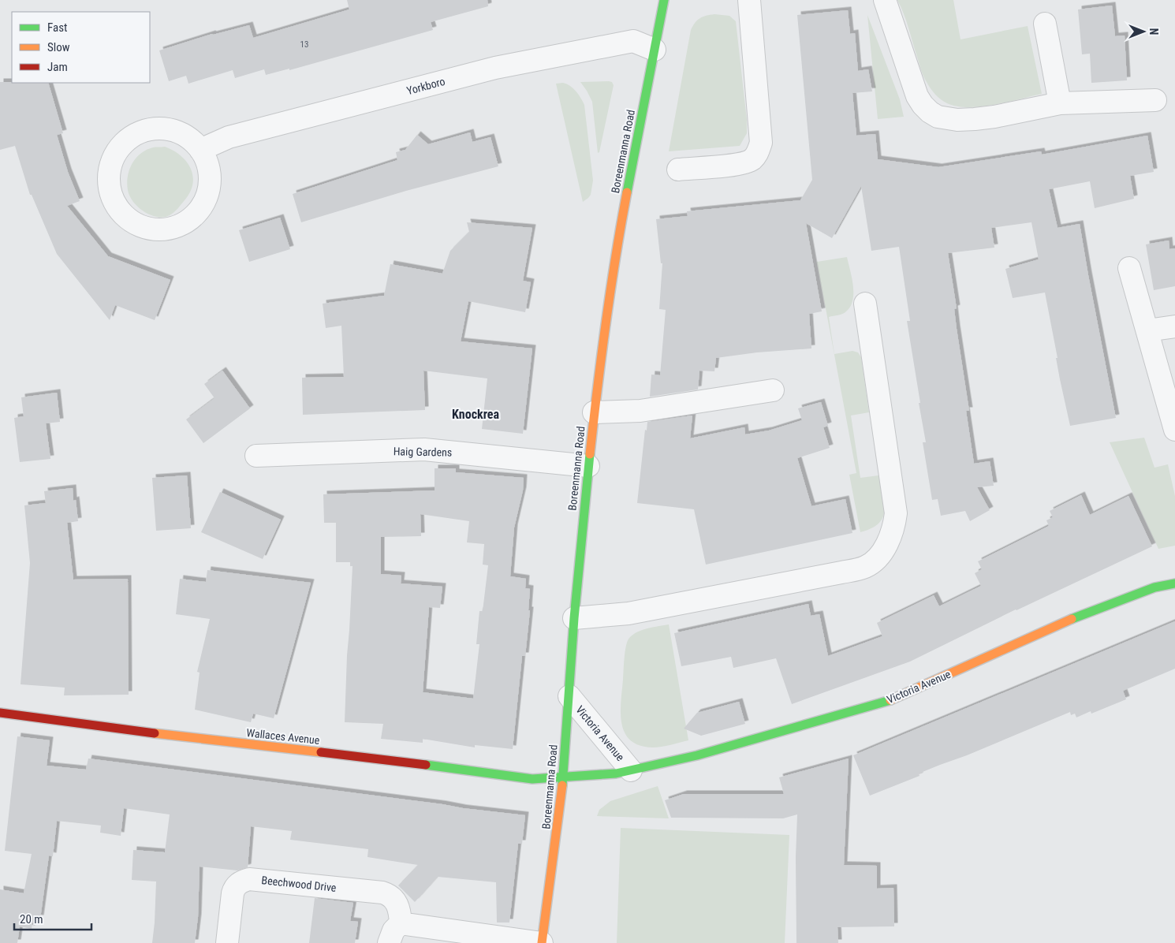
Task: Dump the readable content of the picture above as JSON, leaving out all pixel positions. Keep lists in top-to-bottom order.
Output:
{
  "streets": {
    "street": [
      "Yorkboro",
      "Boreenmanna Road",
      "Haig Gardens",
      "Victoria Avenue",
      "Wallaces Avenue",
      "Beechwood Drive"
    ]
  },
  "crossings": [
    ["Yorkboro", "Boreenmanna Road"],
    ["Boreenmanna Road", "Haig Gardens"],
    ["Boreenmanna Road", "Victoria Avenue"],
    ["Boreenmanna Road", "Wallaces Avenue"],
    ["Victoria Avenue", "Wallaces Avenue"]
  ],
  "districts": ["Knockrea"],
  "house_numbers": ["13"],
  "legend": ["Fast", "Slow", "Jam"],
  "scale_bar": "20 m",
  "north": "right"
}
